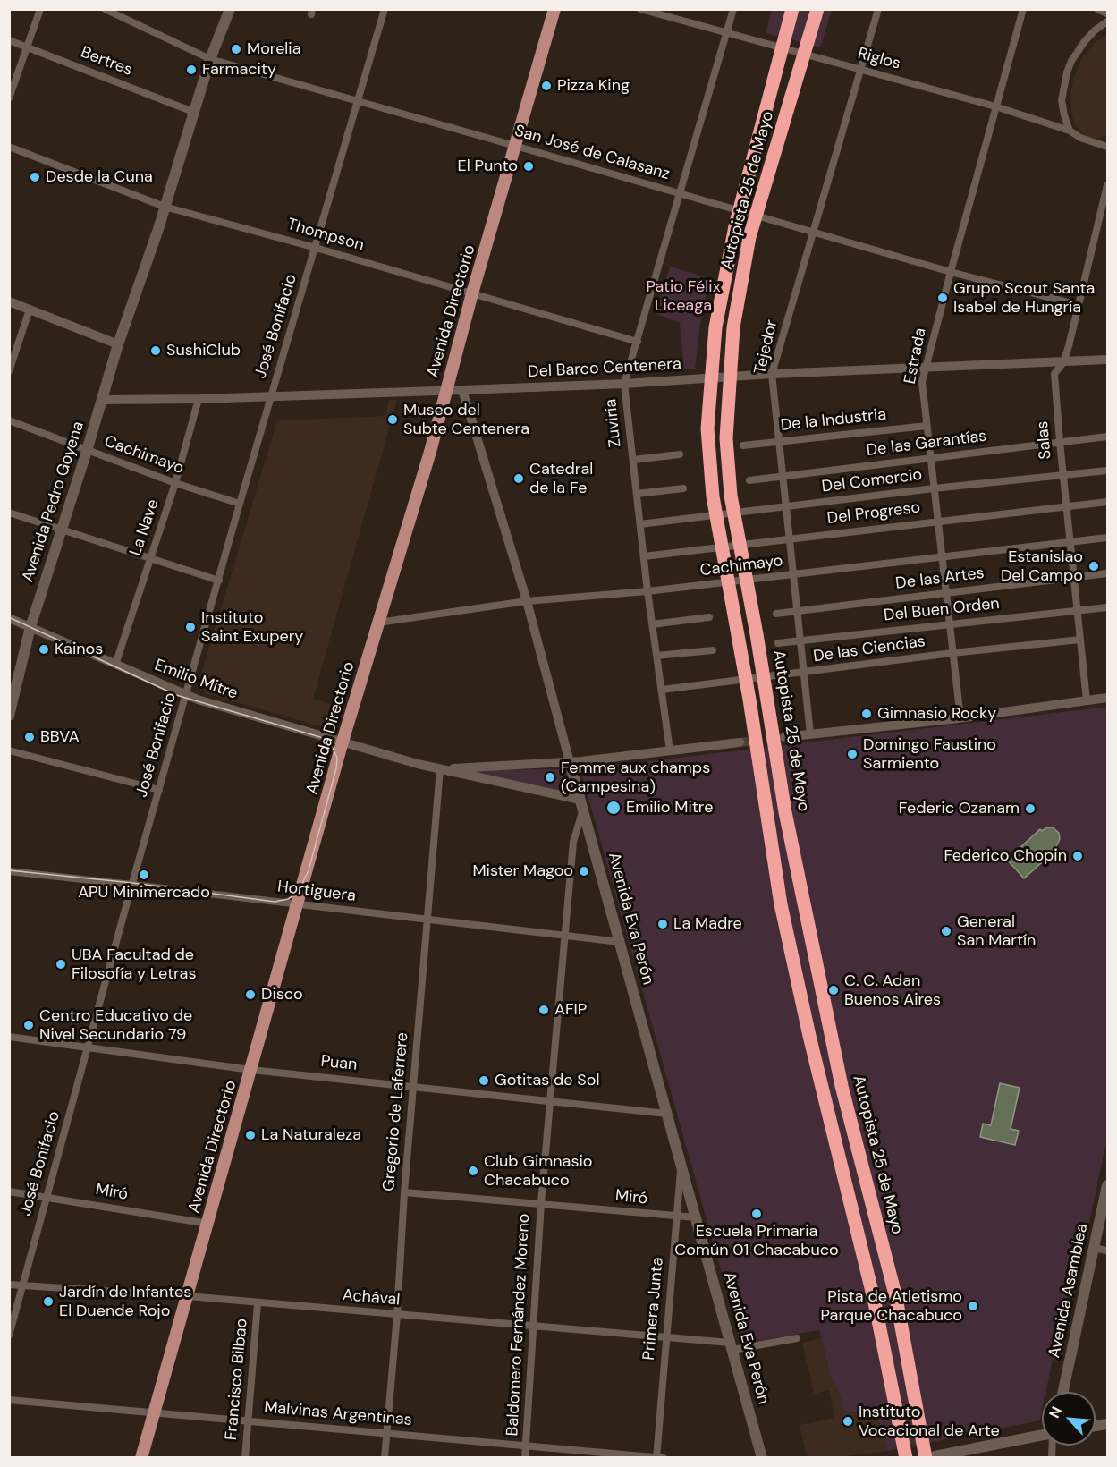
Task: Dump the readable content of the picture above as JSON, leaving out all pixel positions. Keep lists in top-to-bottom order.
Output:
{
  "streets": {
    "highway": ["Autopista 25 de Mayo"],
    "main road": [
      "Avenida Directorio",
      "Avenida Pedro Goyena",
      "Avenida Eva Perón",
      "Avenida Asamblea"
    ],
    "street": [
      "Riglos",
      "Bertres",
      "San José de Calasanz",
      "Thompson",
      "José Bonifacio",
      "Tejedor",
      "Estrada",
      "Del Barco Centenera",
      "De la Industria",
      "Zuviría",
      "Salas",
      "De las Garantías",
      "Cachimayo",
      "Del Comercio",
      "Del Progreso",
      "La Nave",
      "De las Artes",
      "Del Buen Orden",
      "De las Ciencias",
      "Emilio Mitre",
      "Hortiguera",
      "Puan",
      "Gregorio de Laferrere",
      "Miró",
      "Achával",
      "Primera Junta",
      "Baldomero Fernández Moreno",
      "Francisco Bilbao",
      "Malvinas Argentinas"
    ]
  },
  "crossings": [
    ["Riglos", "Tejedor"],
    ["Riglos", "Estrada"],
    ["Riglos", "Zuviría"],
    ["Bertres", "Avenida Pedro Goyena"],
    ["San José de Calasanz", "Avenida Directorio"],
    ["San José de Calasanz", "José Bonifacio"],
    ["San José de Calasanz", "Tejedor"],
    ["San José de Calasanz", "Estrada"],
    ["San José de Calasanz", "Zuviría"],
    ["San José de Calasanz", "Salas"],
    ["San José de Calasanz", "Avenida Pedro Goyena"],
    ["Thompson", "Avenida Directorio"],
    ["Thompson", "José Bonifacio"],
    ["Thompson", "Zuviría"],
    ["Thompson", "Avenida Pedro Goyena"],
    ["Avenida Directorio", "Del Barco Centenera"],
    ["Avenida Directorio", "Cachimayo"],
    ["Avenida Directorio", "Emilio Mitre"],
    ["Avenida Directorio", "Hortiguera"],
    ["Avenida Directorio", "Puan"],
    ["Avenida Directorio", "Miró"],
    ["Avenida Directorio", "Achával"],
    ["Avenida Directorio", "Malvinas Argentinas"],
    ["José Bonifacio", "Del Barco Centenera"],
    ["José Bonifacio", "Cachimayo"],
    ["José Bonifacio", "Emilio Mitre"],
    ["José Bonifacio", "Hortiguera"],
    ["José Bonifacio", "Puan"],
    ["José Bonifacio", "Miró"],
    ["José Bonifacio", "Achával"],
    ["Tejedor", "Del Barco Centenera"],
    ["Tejedor", "De la Industria"],
    ["Tejedor", "De las Garantías"],
    ["Tejedor", "Cachimayo"],
    ["Tejedor", "Del Comercio"],
    ["Tejedor", "Del Progreso"],
    ["Tejedor", "De las Artes"],
    ["Tejedor", "Del Buen Orden"],
    ["Tejedor", "De las Ciencias"],
    ["Estrada", "Del Barco Centenera"],
    ["Estrada", "De la Industria"],
    ["Estrada", "De las Garantías"],
    ["Estrada", "Cachimayo"],
    ["Estrada", "Del Comercio"],
    ["Estrada", "Del Progreso"],
    ["Estrada", "De las Artes"],
    ["Estrada", "Del Buen Orden"],
    ["Estrada", "De las Ciencias"],
    ["Del Barco Centenera", "Zuviría"],
    ["Del Barco Centenera", "Salas"],
    ["Del Barco Centenera", "Avenida Pedro Goyena"],
    ["Del Barco Centenera", "La Nave"],
    ["Del Barco Centenera", "Avenida Eva Perón"],
    ["Zuviría", "Cachimayo"],
    ["Zuviría", "Del Comercio"],
    ["Zuviría", "Del Progreso"],
    ["Zuviría", "De las Ciencias"],
    ["Zuviría", "Emilio Mitre"],
    ["Salas", "De las Garantías"],
    ["Salas", "Cachimayo"],
    ["Salas", "Del Comercio"],
    ["Salas", "Del Progreso"],
    ["Salas", "De las Artes"],
    ["Salas", "Del Buen Orden"],
    ["Salas", "De las Ciencias"],
    ["Cachimayo", "Avenida Pedro Goyena"],
    ["Cachimayo", "La Nave"],
    ["Cachimayo", "Avenida Eva Perón"],
    ["Avenida Pedro Goyena", "Emilio Mitre"],
    ["La Nave", "Emilio Mitre"],
    ["Emilio Mitre", "Avenida Eva Perón"],
    ["Emilio Mitre", "Gregorio de Laferrere"],
    ["Emilio Mitre", "Baldomero Fernández Moreno"],
    ["Hortiguera", "Avenida Eva Perón"],
    ["Hortiguera", "Gregorio de Laferrere"],
    ["Hortiguera", "Baldomero Fernández Moreno"],
    ["Avenida Eva Perón", "Puan"],
    ["Avenida Eva Perón", "Miró"],
    ["Avenida Eva Perón", "Achával"],
    ["Avenida Eva Perón", "Primera Junta"],
    ["Avenida Eva Perón", "Baldomero Fernández Moreno"],
    ["Puan", "Gregorio de Laferrere"],
    ["Puan", "Baldomero Fernández Moreno"],
    ["Gregorio de Laferrere", "Miró"],
    ["Gregorio de Laferrere", "Achával"],
    ["Gregorio de Laferrere", "Malvinas Argentinas"],
    ["Miró", "Primera Junta"],
    ["Miró", "Baldomero Fernández Moreno"],
    ["Achával", "Primera Junta"],
    ["Achával", "Baldomero Fernández Moreno"],
    ["Achával", "Francisco Bilbao"],
    ["Primera Junta", "Malvinas Argentinas"],
    ["Baldomero Fernández Moreno", "Malvinas Argentinas"],
    ["Francisco Bilbao", "Malvinas Argentinas"]
  ],
  "parks": ["Patio Félix Liceaga"],
  "places": [
    "Morelia",
    "Farmacity",
    "Pizza King",
    "El Punto",
    "Desde la Cuna",
    "Grupo Scout Santa Isabel de Hungría",
    "SushiClub",
    "Museo del Subte Centenera",
    "Catedral de la Fe",
    "Estanislao Del Campo",
    "Instituto Saint Exupery",
    "Kainos",
    "Gimnasio Rocky",
    "BBVA",
    "Domingo Faustino Sarmiento",
    "Femme aux champs (Campesina)",
    "Emilio Mitre",
    "Federic Ozanam",
    "Federico Chopin",
    "Mister Magoo",
    "APU Minimercado",
    "La Madre",
    "General San Martín",
    "UBA Facultad de Filosofía y Letras",
    "C. C. Adan Buenos Aires",
    "Disco",
    "AFIP",
    "Centro Educativo de Nivel Secundario 79",
    "Gotitas de Sol",
    "La Naturaleza",
    "Club Gimnasio Chacabuco",
    "Escuela Primaria Común 01 Chacabuco",
    "Jardín de Infantes El Duende Rojo",
    "Pista de Atletismo Parque Chacabuco",
    "Instituto Vocacional de Arte"
  ],
  "north": "top left"
}
